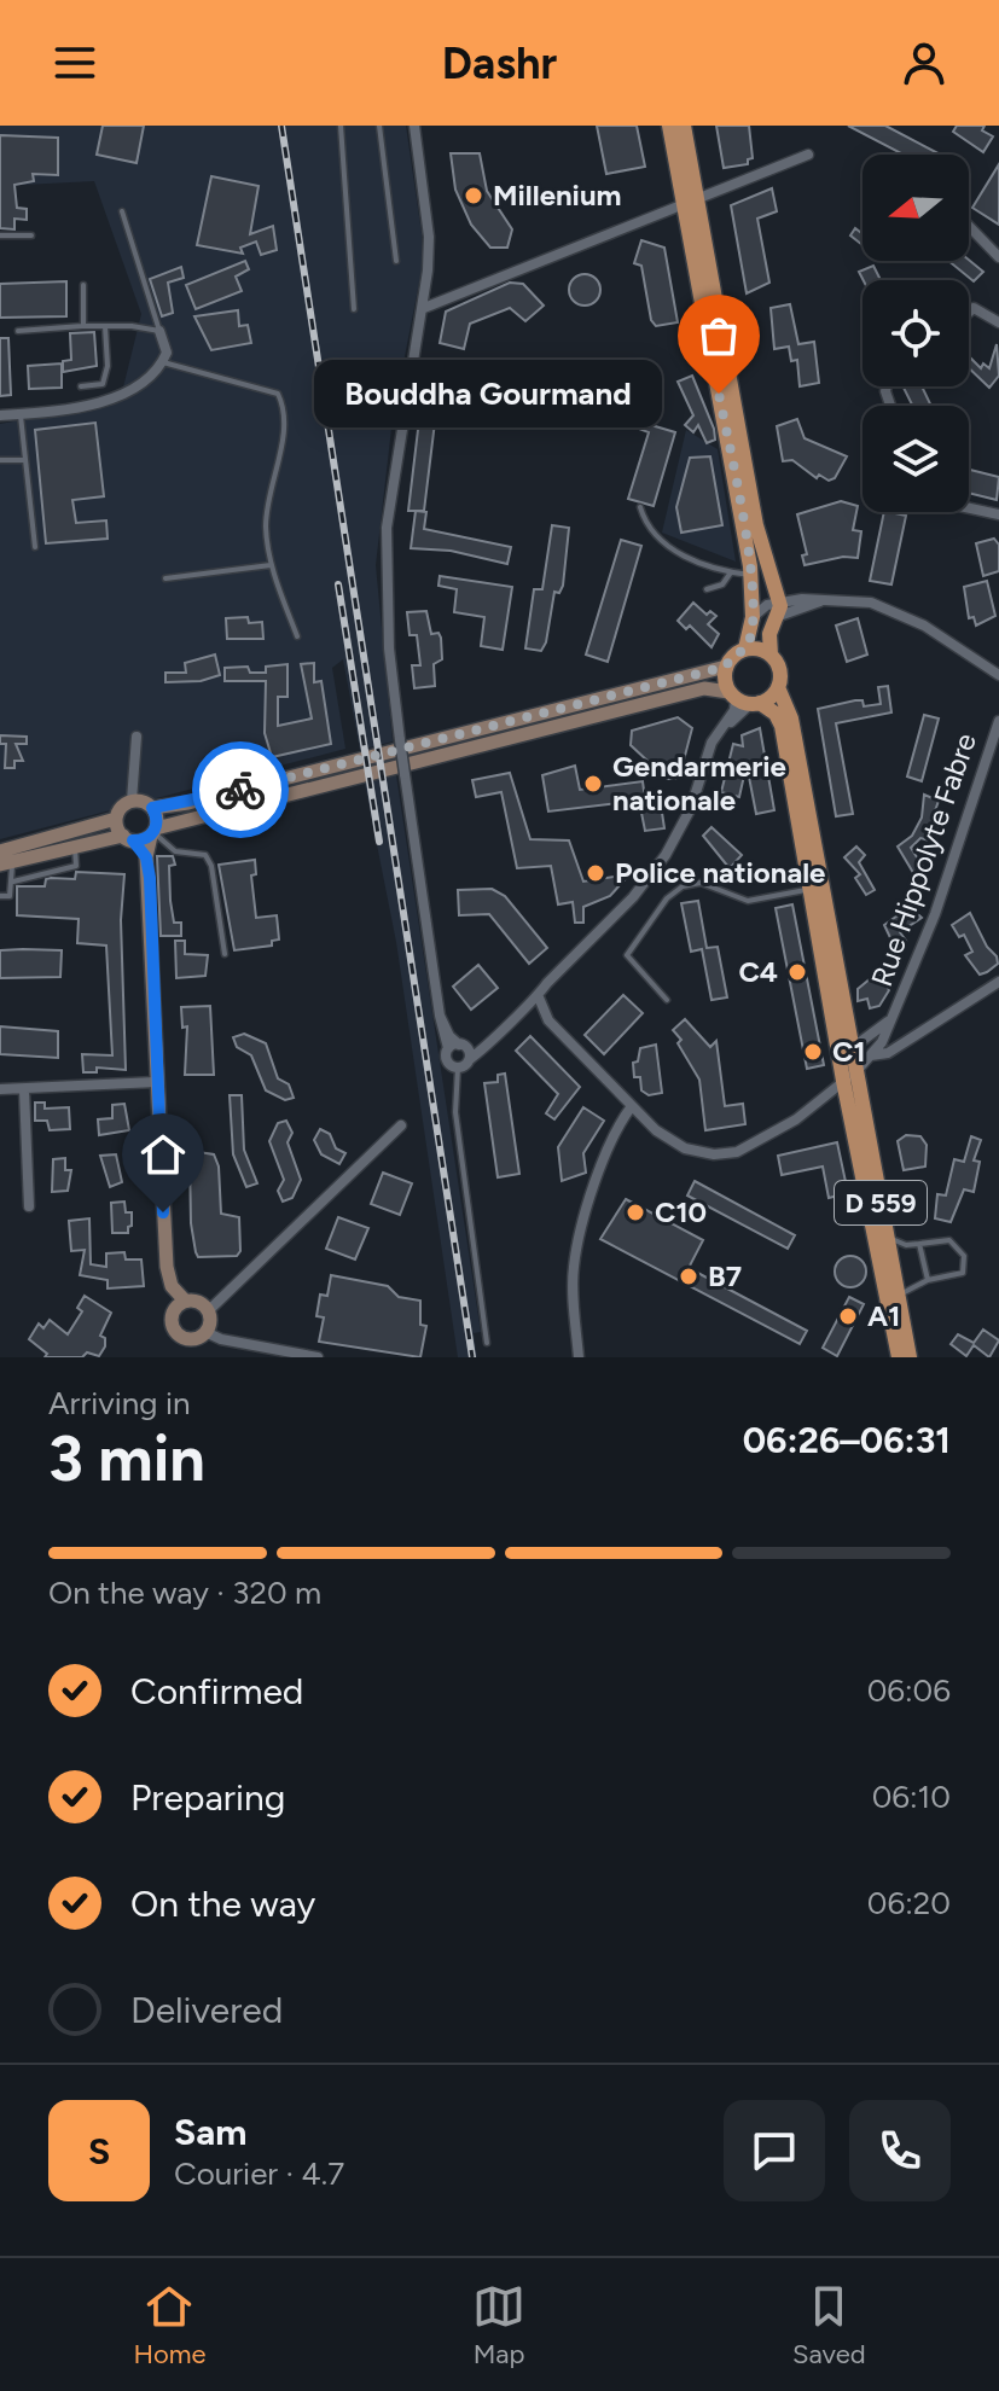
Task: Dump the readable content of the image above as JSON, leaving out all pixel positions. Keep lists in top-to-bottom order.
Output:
{
  "streets": {
    "main road": ["D 559"],
    "street": ["Rue Hippolyte Fabre"]
  },
  "crossings": [
    ["Rue Hippolyte Fabre", "D 559"]
  ],
  "places": [
    "Millenium",
    "Bouddha Gourmand",
    "Gendarmerie nationale",
    "Police nationale",
    "C4",
    "C1",
    "C10",
    "B7",
    "A1"
  ],
  "north": "left",
  "page": {
    "header": "Dashr",
    "bubble": "Bouddha Gourmand",
    "heading": ["3 min", "Arriving in", "06:26–06:31"],
    "panel": ["Sam", "Courier · 4.7"],
    "bar": "On the way · 320 m",
    "list": [
      ["Confirmed", "06:06"],
      ["Preparing", "06:10"],
      ["On the way", "06:20"],
      "Delivered"
    ],
    "round": "S",
    "tabs": ["Home", "Map", "Saved"]
  }
}
